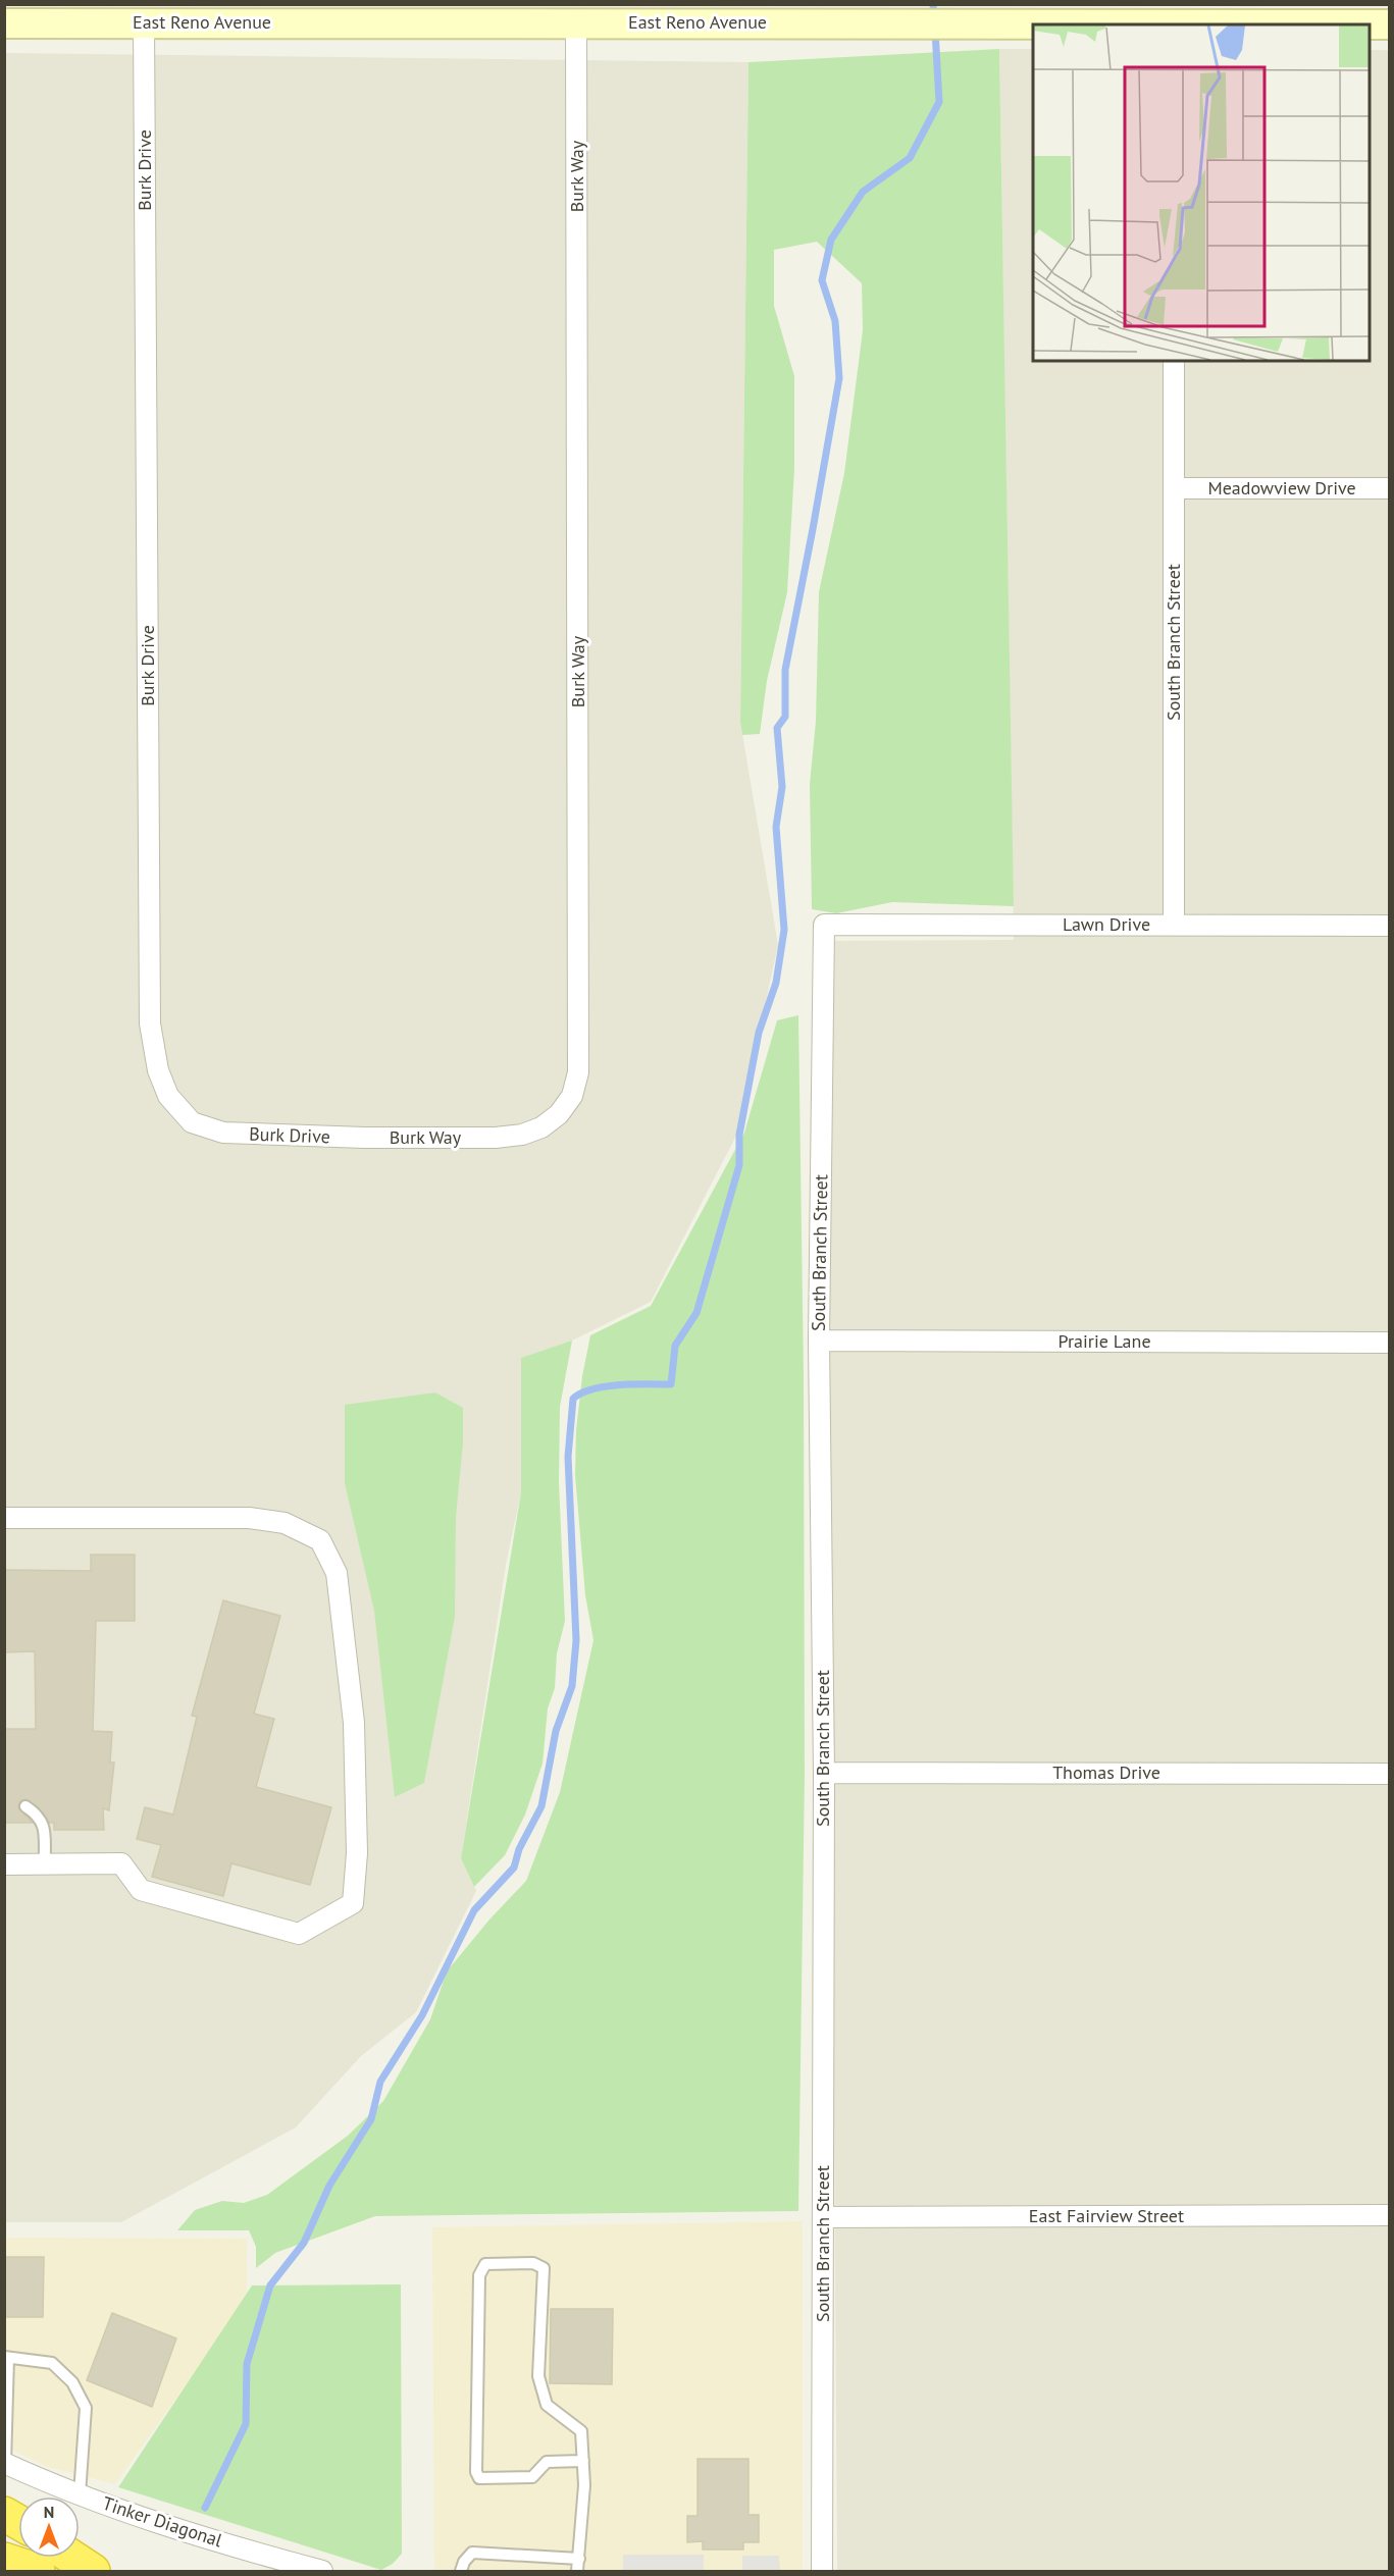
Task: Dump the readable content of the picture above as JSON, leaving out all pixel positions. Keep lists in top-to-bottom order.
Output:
{
  "streets": {
    "main road": ["East Reno Avenue"],
    "street": [
      "Burk Drive",
      "Burk Way",
      "Meadowview Drive",
      "South Branch Street",
      "Lawn Drive",
      "Prairie Lane",
      "Thomas Drive",
      "East Fairview Street",
      "Tinker Diagonal"
    ]
  },
  "crossings": [
    ["East Reno Avenue", "Burk Drive"],
    ["East Reno Avenue", "Burk Way"],
    ["Burk Drive", "Burk Way"],
    ["Meadowview Drive", "South Branch Street"],
    ["South Branch Street", "Lawn Drive"],
    ["South Branch Street", "Prairie Lane"],
    ["South Branch Street", "Thomas Drive"],
    ["South Branch Street", "East Fairview Street"]
  ],
  "north": "top"
}
